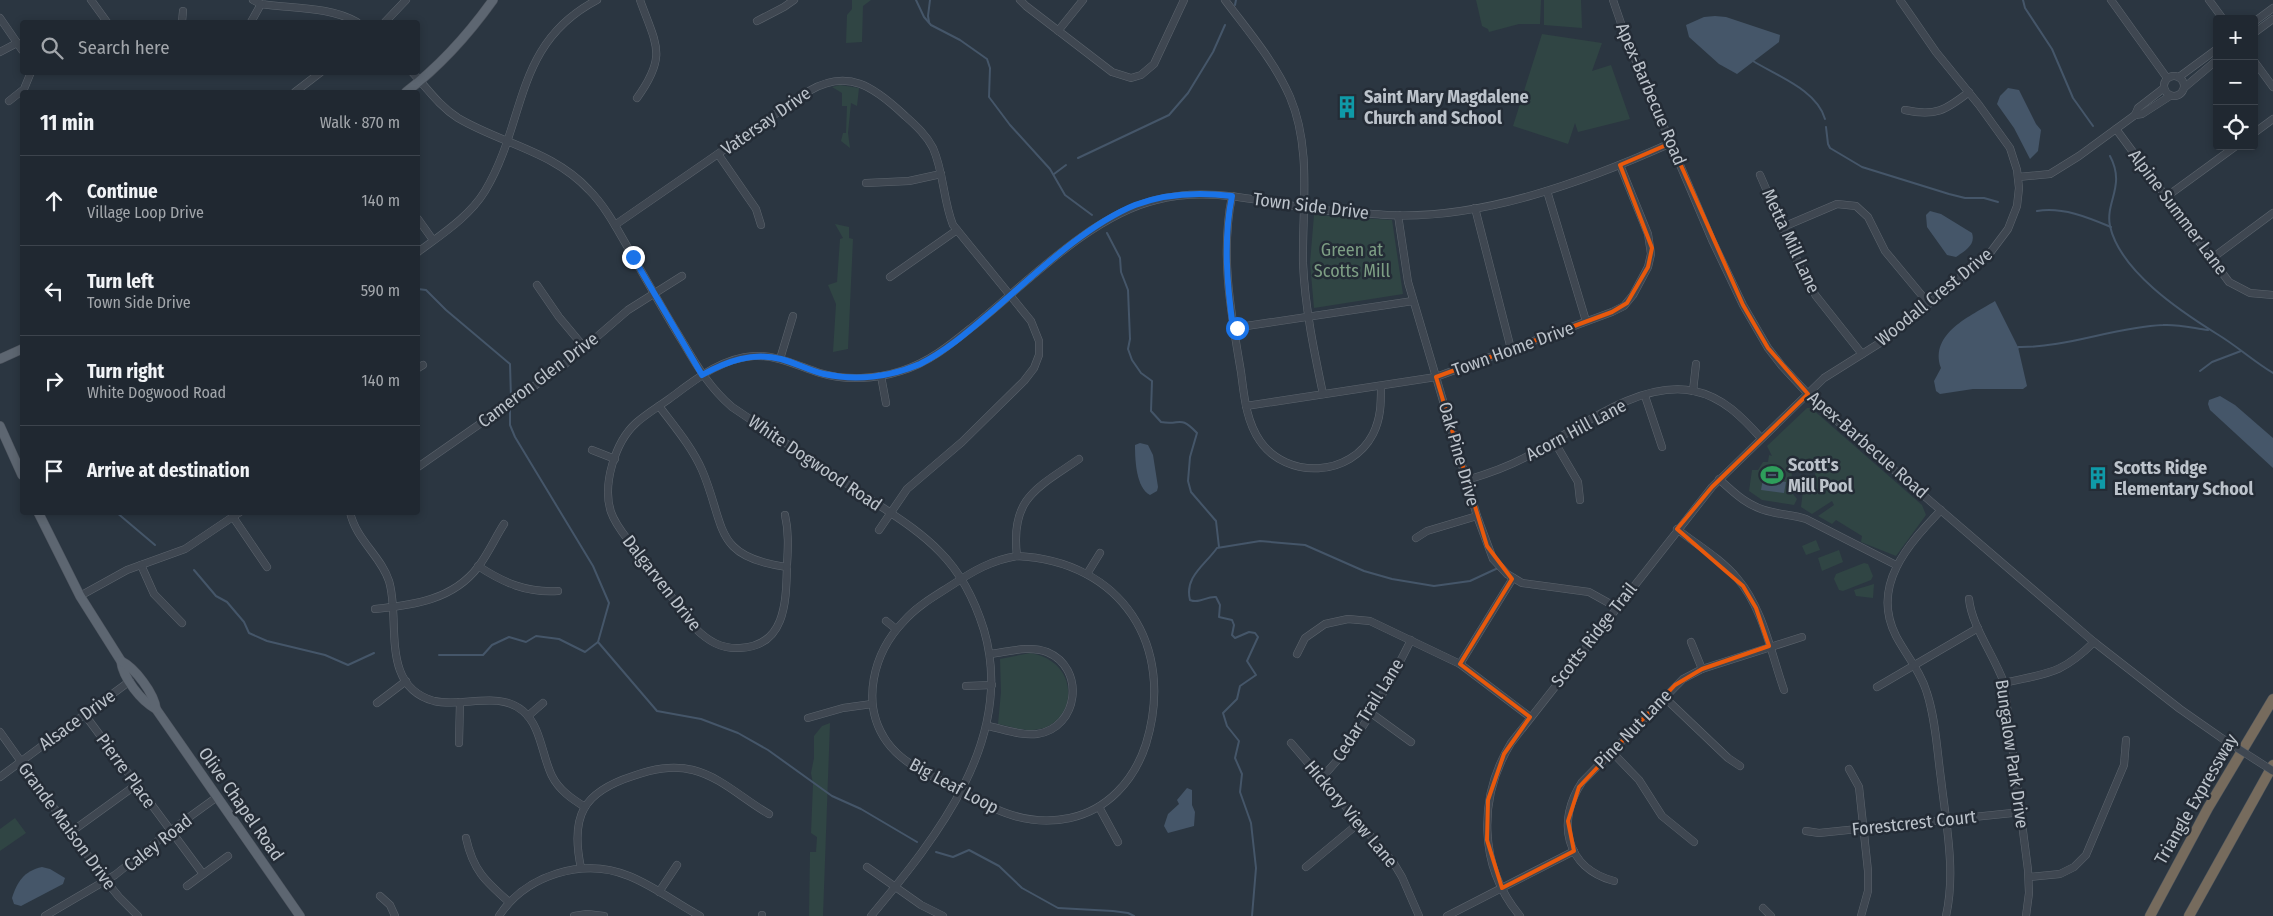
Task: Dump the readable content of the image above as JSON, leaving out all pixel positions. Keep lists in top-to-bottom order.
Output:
{
  "streets": {
    "highway": ["Triangle Expressway"],
    "main road": ["Olive Chapel Road"],
    "street": [
      "Apex-Barbecue Road",
      "Vatersay Drive",
      "Town Side Drive",
      "Alpine Summer Lane",
      "Metta Mill Lane",
      "Woodall Crest Drive",
      "Town Home Drive",
      "Cameron Glen Drive",
      "Acorn Hill Lane",
      "Oak Pine Drive",
      "White Dogwood Road",
      "Dalgarven Drive",
      "Scotts Ridge Trail",
      "Cedar Trail Lane",
      "Alsace Drive",
      "Pine Nut Lane",
      "Bungalow Park Drive",
      "Pierre Place",
      "Big Leaf Loop",
      "Hickory View Lane",
      "Forestcrest Court",
      "Grande Maison Drive",
      "Caley Road"
    ]
  },
  "crossings": [
    ["Apex-Barbecue Road", "Town Side Drive"],
    ["Apex-Barbecue Road", "Woodall Crest Drive"],
    ["Apex-Barbecue Road", "Scotts Ridge Trail"],
    ["Vatersay Drive", "Town Side Drive"],
    ["Vatersay Drive", "White Dogwood Road"],
    ["Town Side Drive", "Town Home Drive"],
    ["Town Side Drive", "Oak Pine Drive"],
    ["Town Side Drive", "White Dogwood Road"],
    ["Town Side Drive", "Dalgarven Drive"],
    ["Metta Mill Lane", "Woodall Crest Drive"],
    ["Woodall Crest Drive", "Scotts Ridge Trail"],
    ["Town Home Drive", "Oak Pine Drive"],
    ["Cameron Glen Drive", "White Dogwood Road"],
    ["Acorn Hill Lane", "Oak Pine Drive"],
    ["Acorn Hill Lane", "Scotts Ridge Trail"],
    ["Oak Pine Drive", "Scotts Ridge Trail"],
    ["White Dogwood Road", "Dalgarven Drive"],
    ["White Dogwood Road", "Big Leaf Loop"],
    ["Cedar Trail Lane", "Hickory View Lane"],
    ["Alsace Drive", "Pierre Place"],
    ["Alsace Drive", "Olive Chapel Road"],
    ["Alsace Drive", "Grande Maison Drive"],
    ["Bungalow Park Drive", "Forestcrest Court"],
    ["Pierre Place", "Caley Road"],
    ["Olive Chapel Road", "Caley Road"],
    ["Grande Maison Drive", "Caley Road"]
  ],
  "parks": ["Green at Scotts Mill"],
  "places": {
    "building": ["Saint Mary Magdalene Church and School", "Scotts Ridge Elementary School"],
    "sports": ["Scott's Mill Pool"]
  },
  "page": {
    "map_buttons": ["+", "−"],
    "search": "Search here",
    "heading": ["11 min", "Walk · 870 m"],
    "list": [
      ["Continue", "Village Loop Drive", "140 m"],
      ["Turn left", "Town Side Drive", "590 m"],
      ["Turn right", "White Dogwood Road", "140 m"],
      "Arrive at destination"
    ]
  }
}
